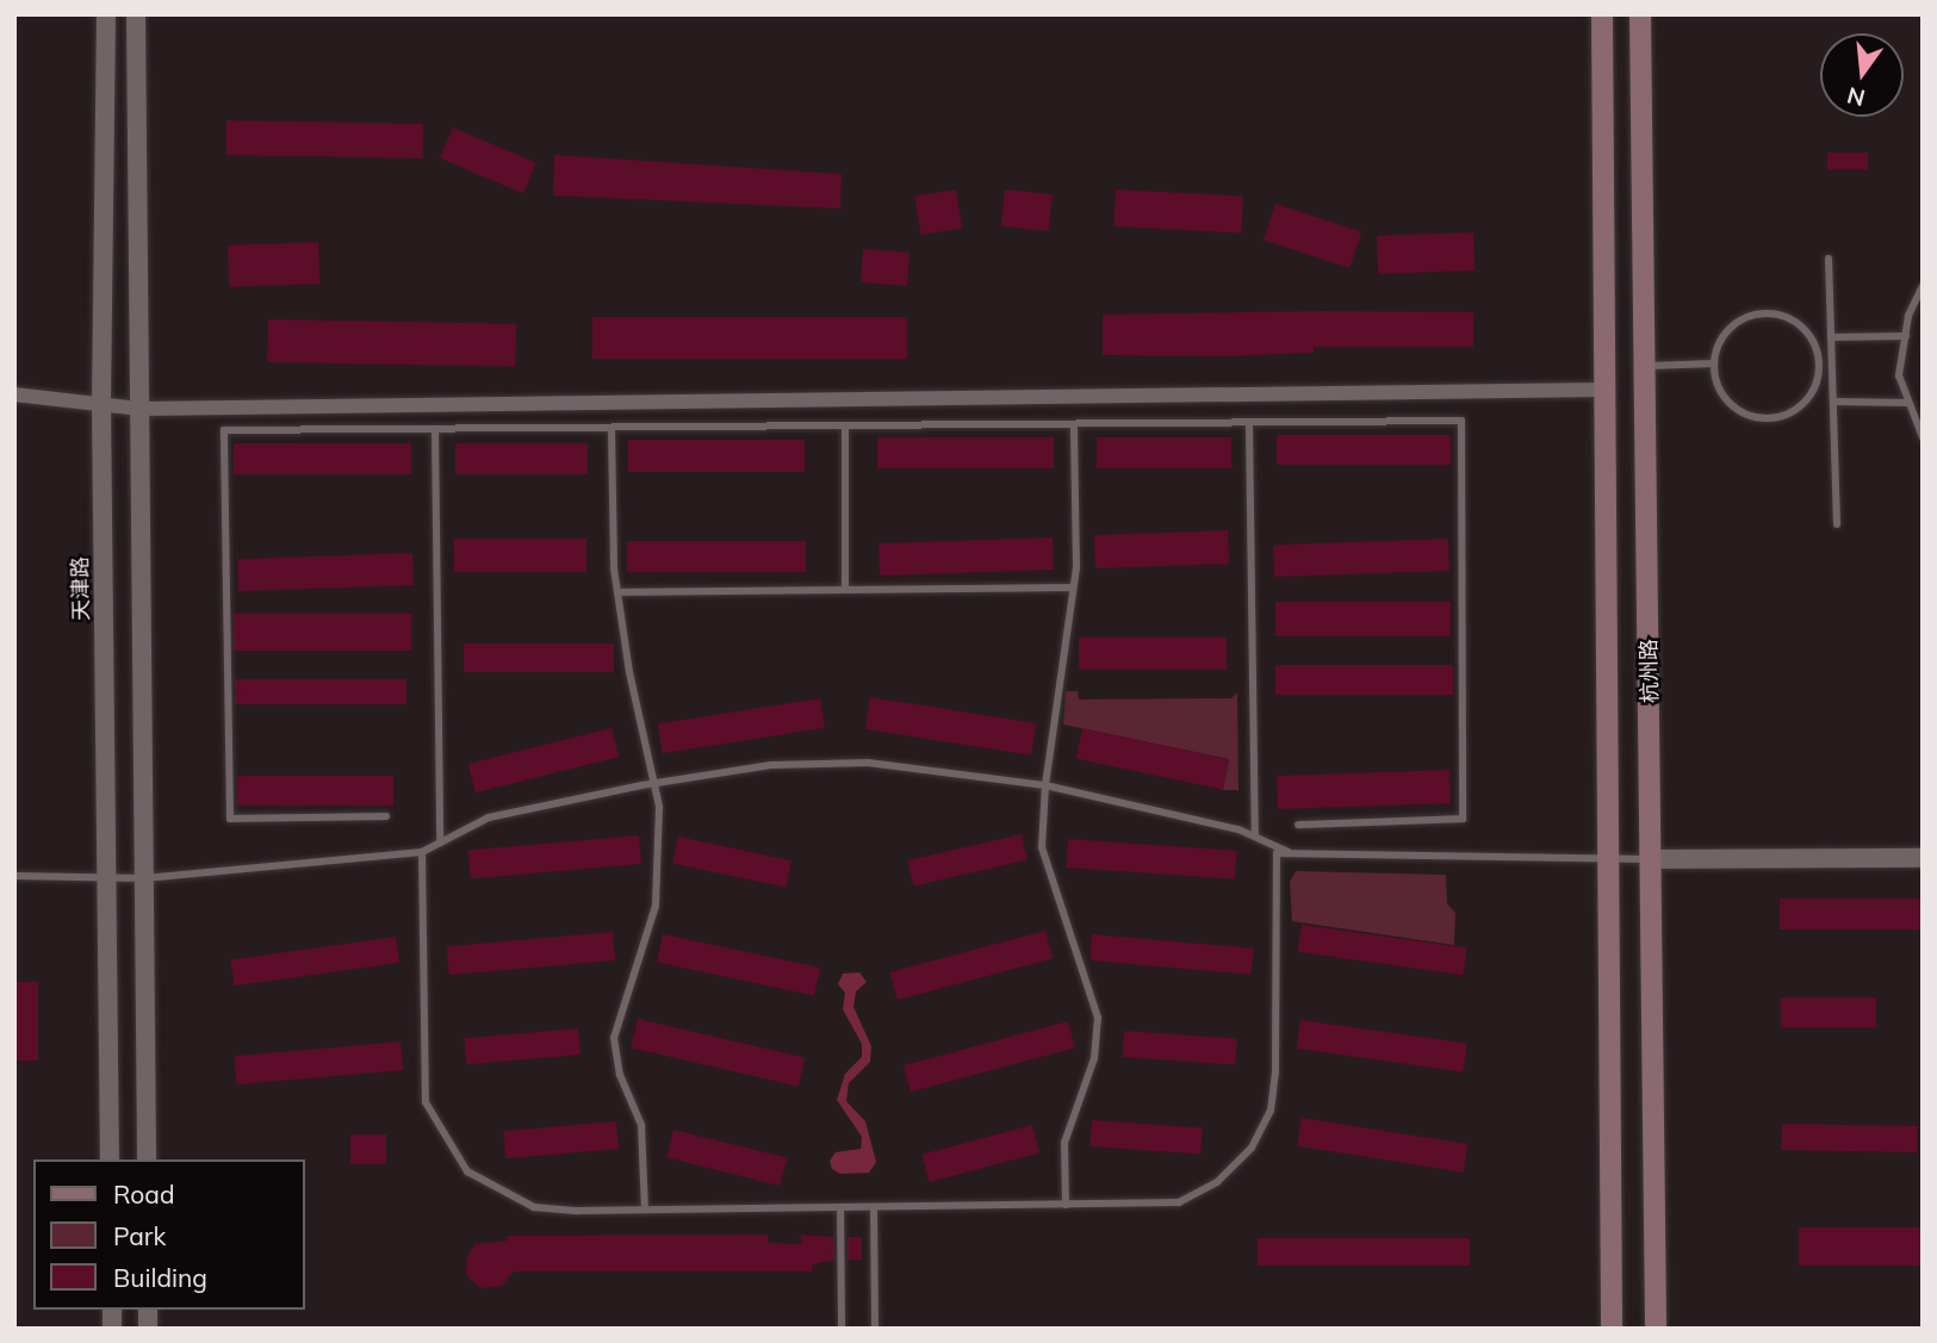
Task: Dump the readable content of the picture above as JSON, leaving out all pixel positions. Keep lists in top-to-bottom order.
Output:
{
  "streets": {
    "main road": ["杭州路"],
    "street": ["天津路"]
  },
  "legend": ["Road", "Park", "Building"],
  "north": "bottom"
}
